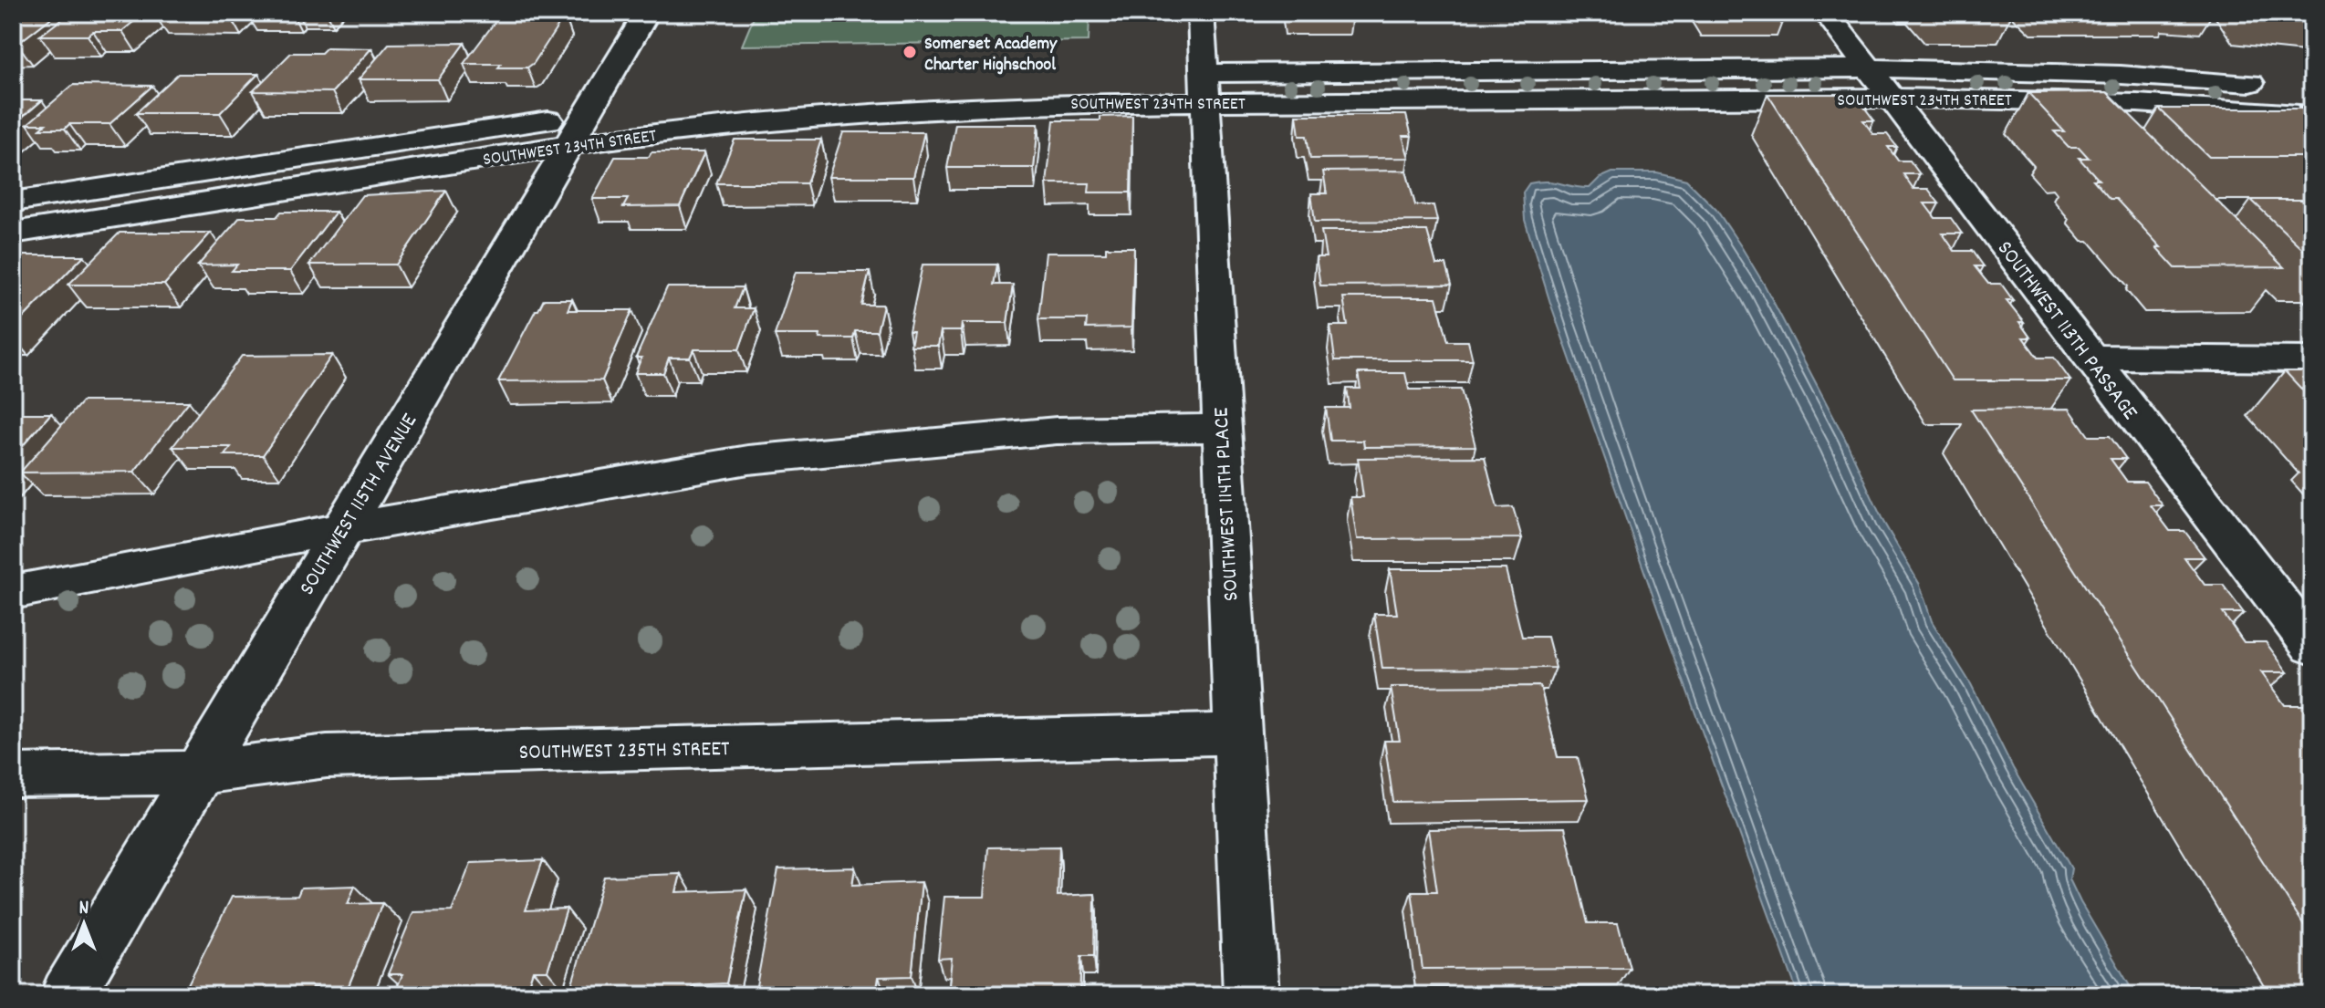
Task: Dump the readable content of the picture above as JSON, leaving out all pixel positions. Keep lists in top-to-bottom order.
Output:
{
  "streets": {
    "street": [
      "SOUTHWEST 234TH STREET",
      "SOUTHWEST 113TH PASSAGE",
      "SOUTHWEST 115TH AVENUE",
      "SOUTHWEST 114TH PLACE",
      "SOUTHWEST 235TH STREET"
    ]
  },
  "crossings": [
    ["SOUTHWEST 234TH STREET", "SOUTHWEST 113TH PASSAGE"],
    ["SOUTHWEST 234TH STREET", "SOUTHWEST 115TH AVENUE"],
    ["SOUTHWEST 234TH STREET", "SOUTHWEST 114TH PLACE"],
    ["SOUTHWEST 115TH AVENUE", "SOUTHWEST 235TH STREET"],
    ["SOUTHWEST 114TH PLACE", "SOUTHWEST 235TH STREET"]
  ],
  "places": ["Somerset Academy Charter Highschool"],
  "north": "top"
}
